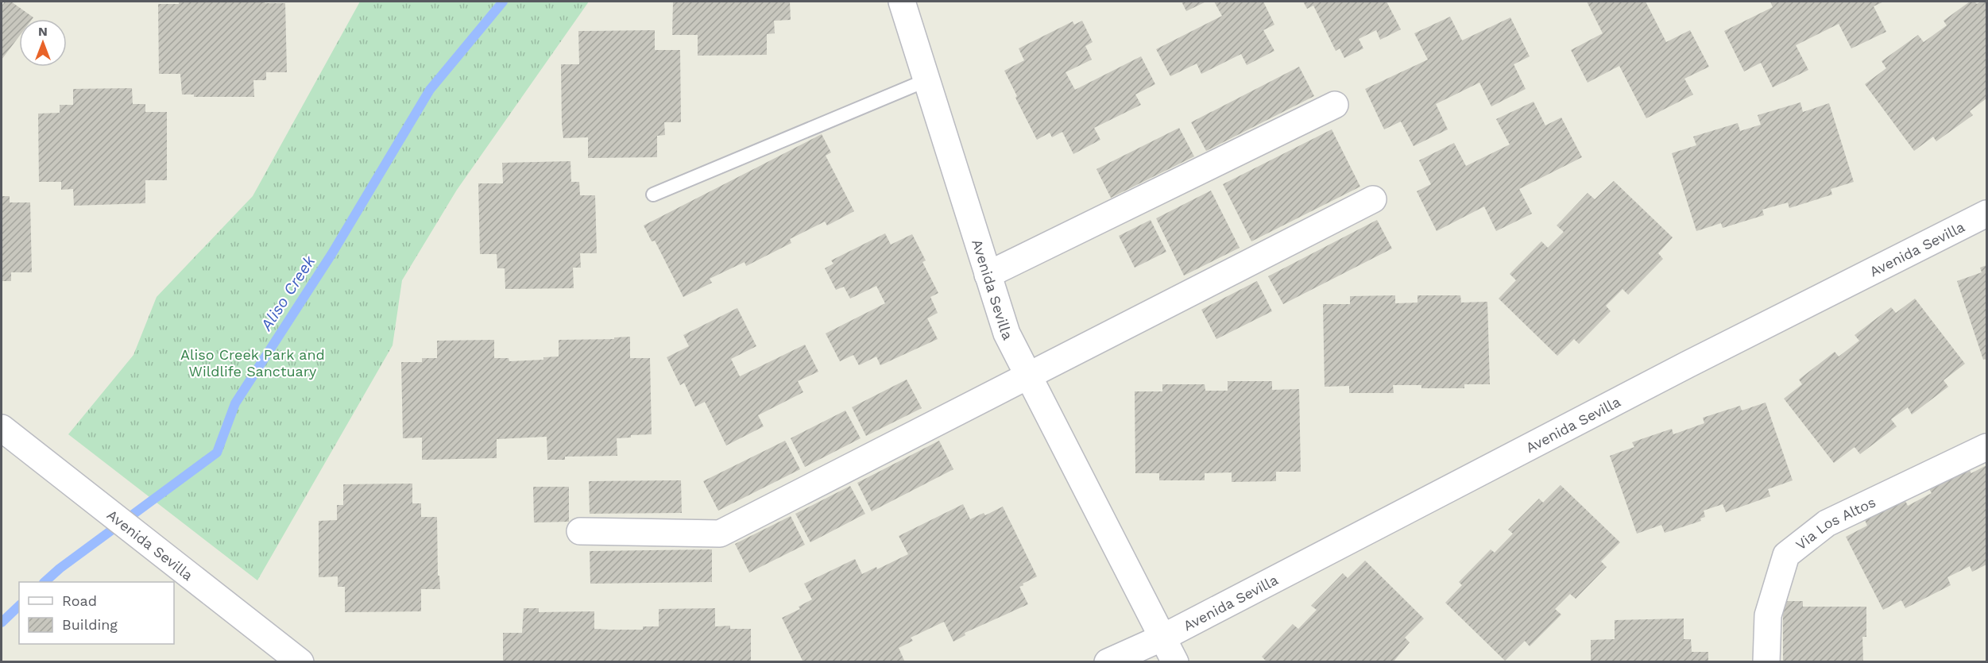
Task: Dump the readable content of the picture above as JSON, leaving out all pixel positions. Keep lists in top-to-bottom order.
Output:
{
  "streets": {
    "street": ["Avenida Sevilla", "Via Los Altos"]
  },
  "water": ["Aliso Creek"],
  "parks": ["Aliso Creek Park and Wildlife Sanctuary"],
  "legend": ["Road", "Building"],
  "north": "top"
}
